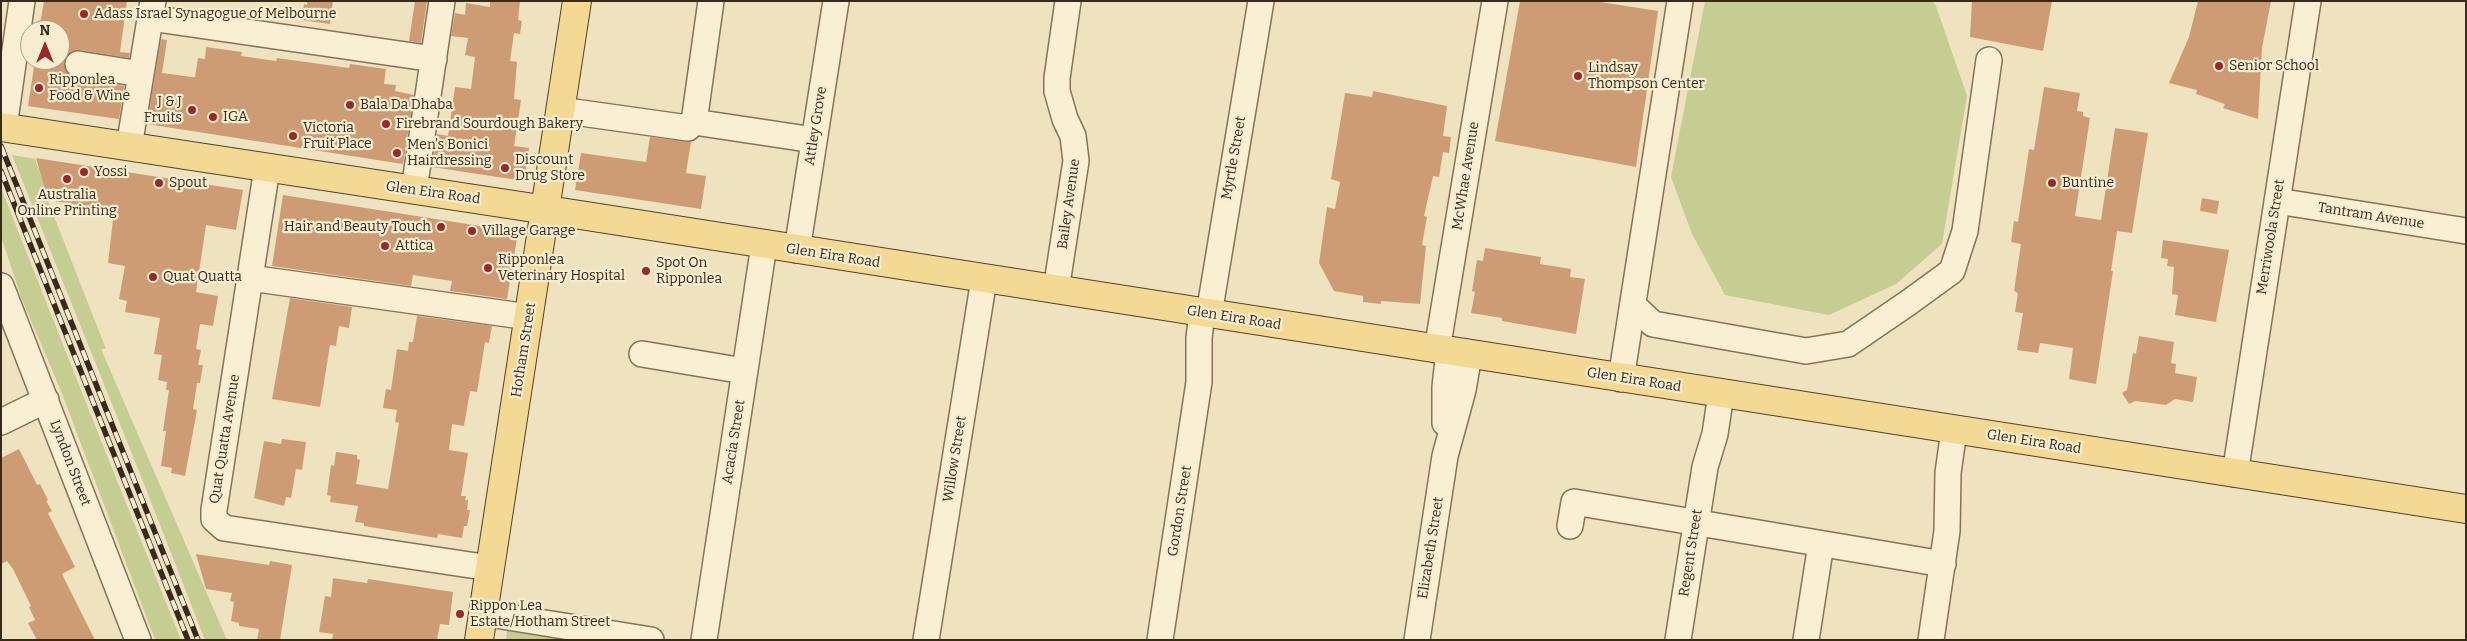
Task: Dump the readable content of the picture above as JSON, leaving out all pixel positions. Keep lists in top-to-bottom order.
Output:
{
  "streets": {
    "main road": ["Glen Eira Road", "Hotham Street"],
    "street": [
      "Attley Grove",
      "Myrtle Street",
      "McWhae Avenue",
      "Bailey Avenue",
      "Tantram Avenue",
      "Merriwoola Street",
      "Quat Quatta Avenue",
      "Acacia Street",
      "Willow Street",
      "Lyndon Street",
      "Gordon Street",
      "Elizabeth Street",
      "Regent Street"
    ]
  },
  "crossings": [
    ["Attley Grove", "Glen Eira Road"],
    ["Myrtle Street", "Glen Eira Road"],
    ["Myrtle Street", "Gordon Street"],
    ["McWhae Avenue", "Glen Eira Road"],
    ["McWhae Avenue", "Elizabeth Street"],
    ["Glen Eira Road", "Bailey Avenue"],
    ["Glen Eira Road", "Merriwoola Street"],
    ["Glen Eira Road", "Hotham Street"],
    ["Glen Eira Road", "Quat Quatta Avenue"],
    ["Glen Eira Road", "Acacia Street"],
    ["Glen Eira Road", "Willow Street"],
    ["Glen Eira Road", "Gordon Street"],
    ["Glen Eira Road", "Elizabeth Street"],
    ["Glen Eira Road", "Regent Street"],
    ["Tantram Avenue", "Merriwoola Street"],
    ["Hotham Street", "Quat Quatta Avenue"]
  ],
  "places": [
    "Adass Israel Synagogue of Melbourne",
    "Senior School",
    "Lindsay Thompson Center",
    "Ripponlea Food & Wine",
    "Bala Da Dhaba",
    "J & J Fruits",
    "IGA",
    "Firebrand Sourdough Bakery",
    "Victoria Fruit Place",
    "Men's Bonici Hairdressing",
    "Discount Drug Store",
    "Yossi",
    "Australia Online Printing",
    "Spout",
    "Buntine",
    "Hair and Beauty Touch",
    "Village Garage",
    "Attica",
    "Ripponlea Veterinary Hospital",
    "Spot On Ripponlea",
    "Quat Quatta",
    "Rippon Lea Estate/Hotham Street"
  ],
  "north": "top"
}
